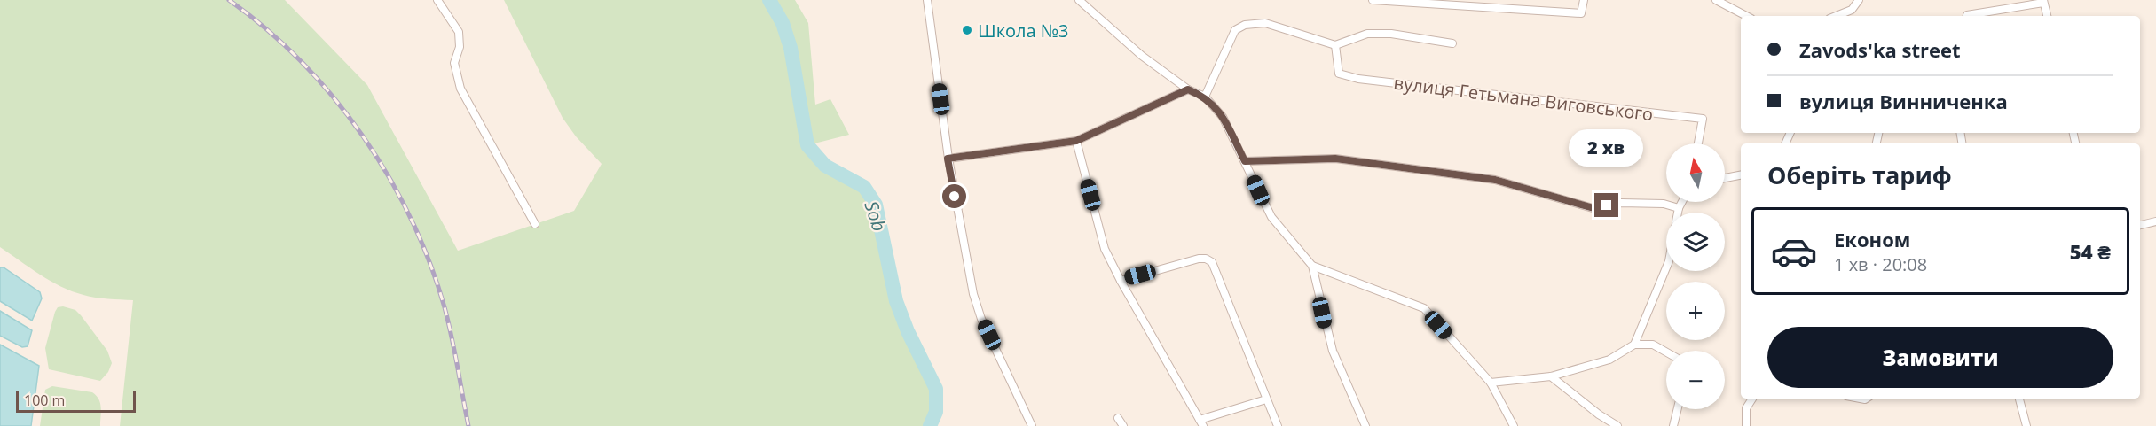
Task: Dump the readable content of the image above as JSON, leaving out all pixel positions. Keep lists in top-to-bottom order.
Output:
{
  "streets": {
    "street": ["вулиця Гетьмана Виговського"]
  },
  "water": ["Sob"],
  "places": ["Школа №3"],
  "scale_bar": "100 m",
  "north": "top",
  "page": {
    "banner": ["Zavods'ka street", "вулиця Винниченка"],
    "bubble": "2 хв",
    "map_buttons": ["+", "−"],
    "heading": "Оберіть тариф",
    "list": [
      {
        "name": "Економ",
        "note": "1 хв · 20:08",
        "value": "54 ₴"
      }
    ],
    "buttons": "Замовити",
    "scale": "100 m"
  }
}
